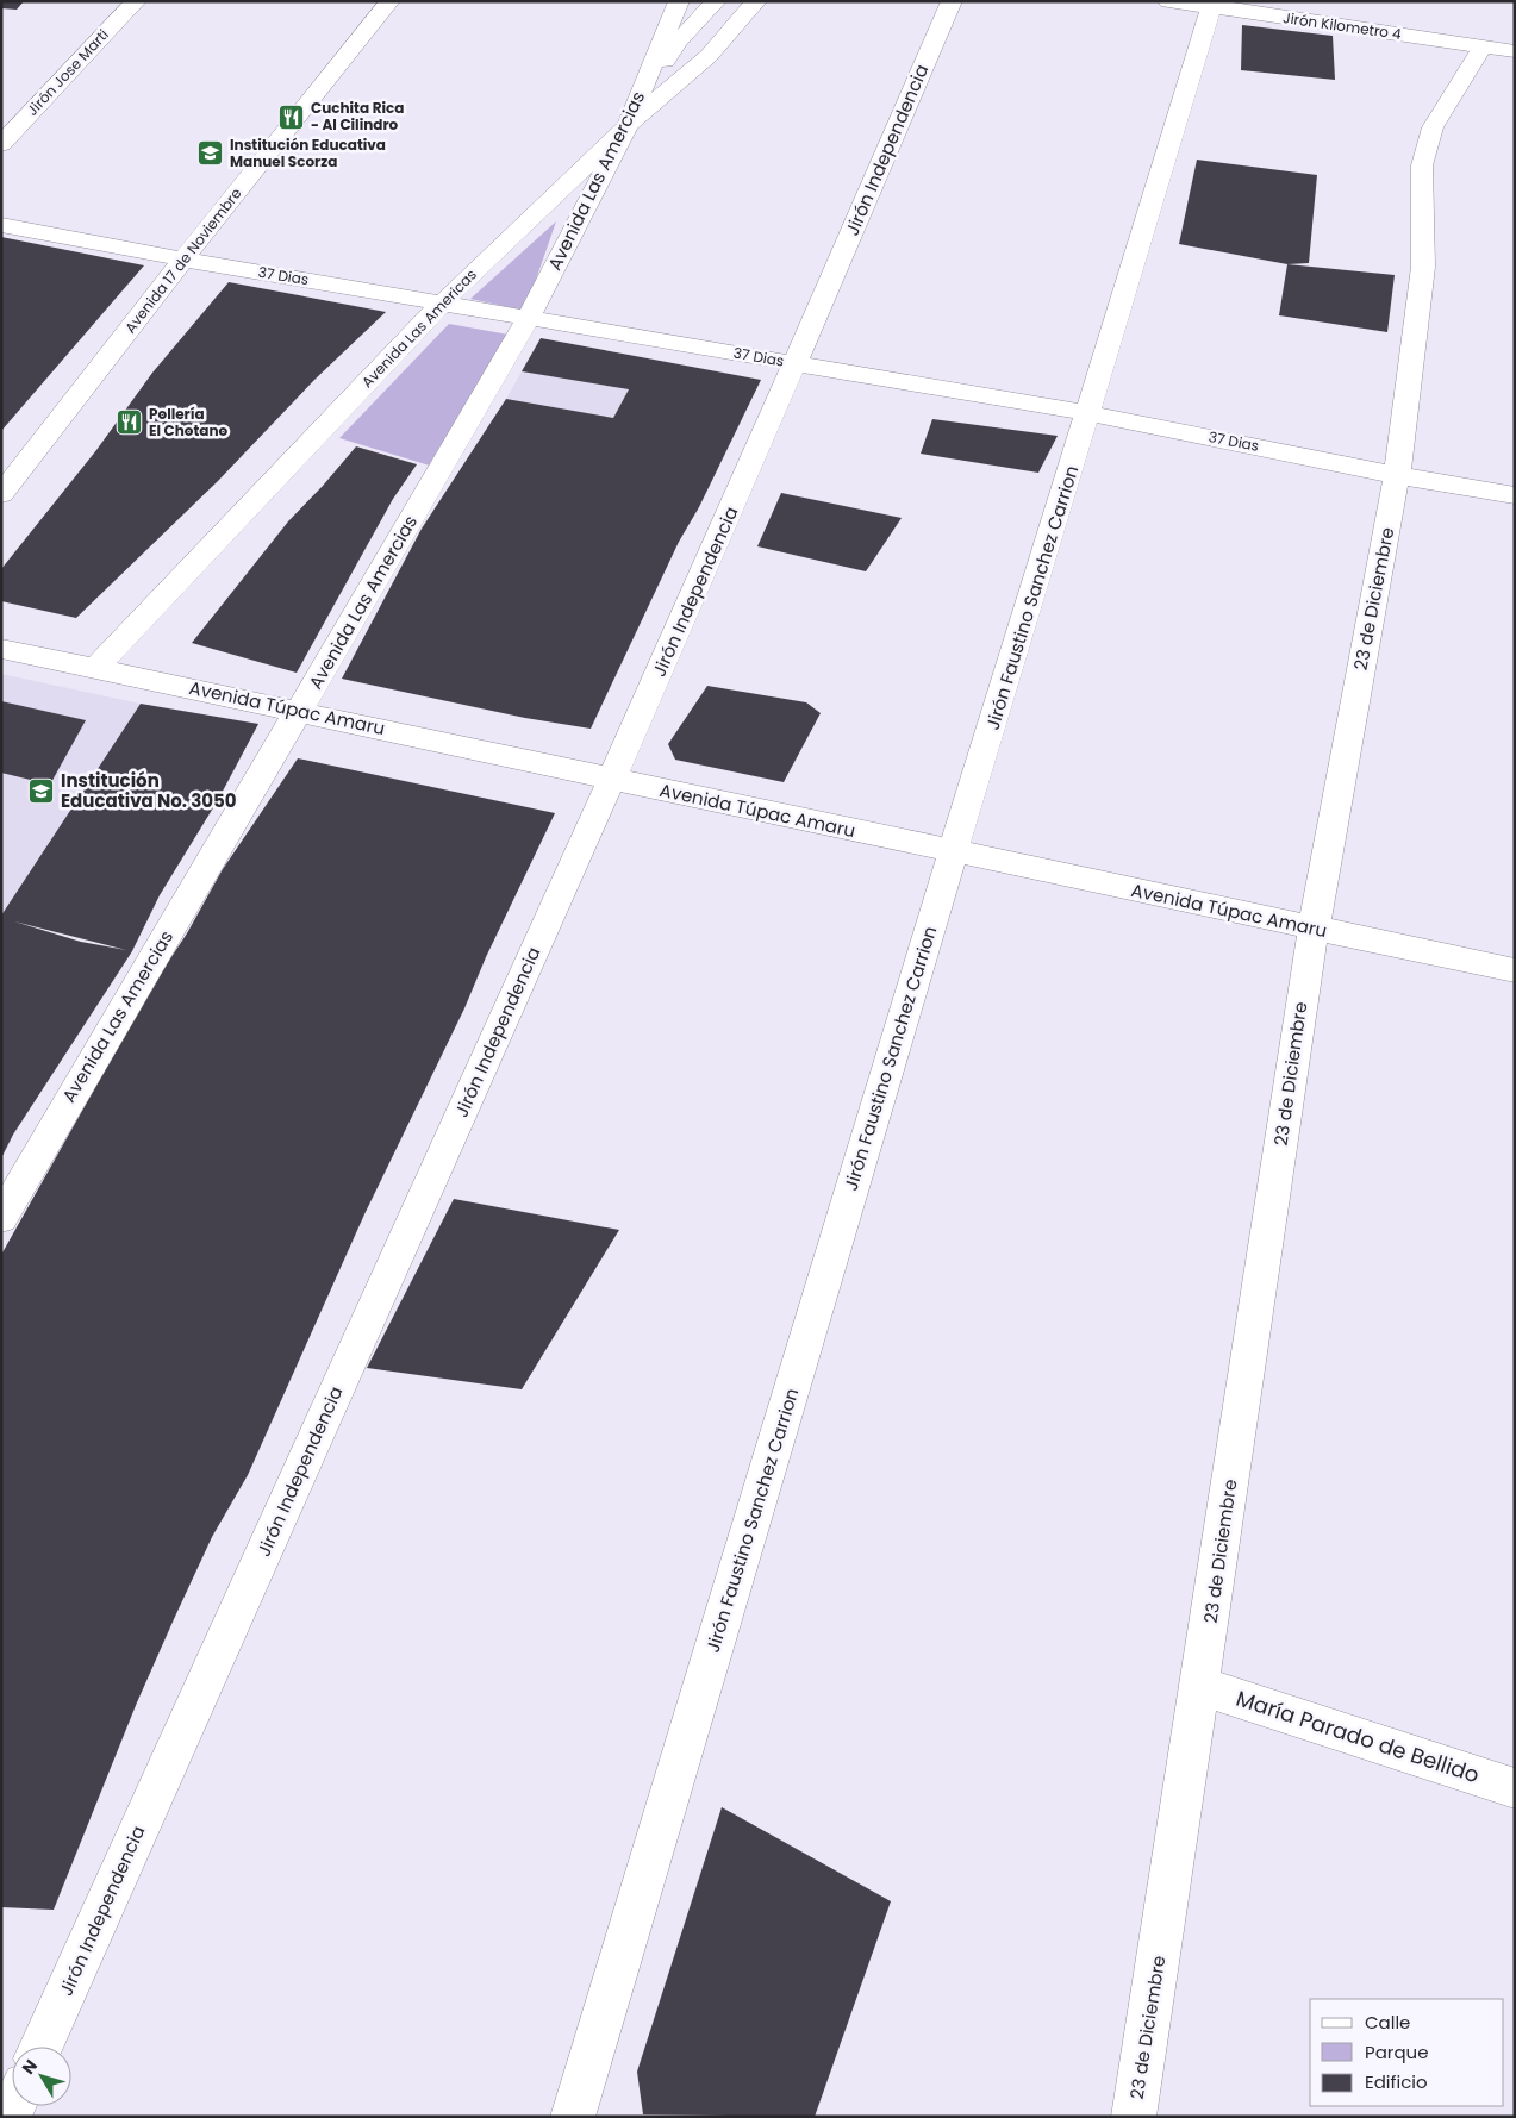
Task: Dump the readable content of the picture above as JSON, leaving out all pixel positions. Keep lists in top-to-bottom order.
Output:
{
  "streets": {
    "street": [
      "Jirón Kilometro 4",
      "Jirón Jose Marti",
      "Jirón Independencia",
      "Avenida Las Amercias",
      "Avenida 17 de Noviembre",
      "37 Dias",
      "Avenida Las Americas",
      "Jirón Faustino Sanchez Carrion",
      "23 de Diciembre",
      "Avenida Túpac Amaru",
      "María Parado de Bellido"
    ]
  },
  "crossings": [
    ["Jirón Kilometro 4", "Jirón Faustino Sanchez Carrion"],
    ["Jirón Kilometro 4", "23 de Diciembre"],
    ["Jirón Independencia", "37 Dias"],
    ["Jirón Independencia", "Avenida Túpac Amaru"],
    ["Avenida Las Amercias", "37 Dias"],
    ["Avenida Las Amercias", "Avenida Las Americas"],
    ["Avenida Las Amercias", "Avenida Túpac Amaru"],
    ["Avenida 17 de Noviembre", "37 Dias"],
    ["37 Dias", "Avenida Las Americas"],
    ["37 Dias", "Jirón Faustino Sanchez Carrion"],
    ["37 Dias", "23 de Diciembre"],
    ["Avenida Las Americas", "Avenida Túpac Amaru"],
    ["Jirón Faustino Sanchez Carrion", "Avenida Túpac Amaru"],
    ["23 de Diciembre", "Avenida Túpac Amaru"],
    ["23 de Diciembre", "María Parado de Bellido"]
  ],
  "places": {
    "restaurant": ["Cuchita Rica - Al Cilindro", "Pollería El Chotano"],
    "school or university": ["Institución Educativa Manuel Scorza", "Institución Educativa No. 3050"]
  },
  "legend": ["Calle", "Parque", "Edificio"],
  "north": "top left"
}
